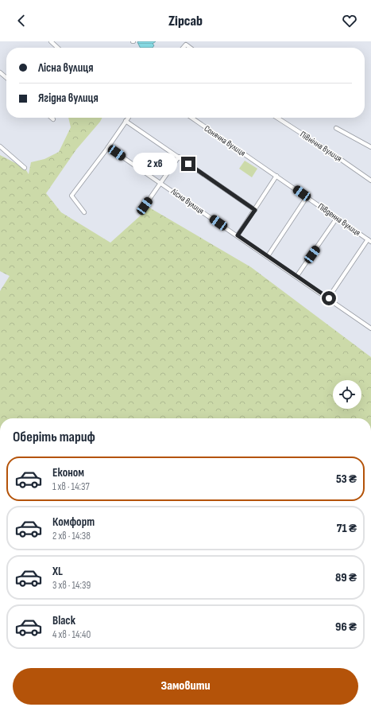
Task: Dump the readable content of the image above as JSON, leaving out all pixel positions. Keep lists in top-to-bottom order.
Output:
{
  "streets": {
    "street": [
      "Сонячна вулиця",
      "Північна вулиця",
      "Лісна вулиця",
      "Південна вулиця"
    ]
  },
  "crossings": [
    ["Сонячна вулиця", "Південна вулиця"]
  ],
  "page": {
    "header": "Zipcab",
    "banner": ["Лісна вулиця", "Ягідна вулиця"],
    "bubble": "2 хв",
    "heading": "Оберіть тариф",
    "list": [
      {
        "name": "Економ",
        "note": "1 хв · 14:37",
        "value": "53 ₴"
      },
      {
        "name": "Комфорт",
        "note": "2 хв · 14:38",
        "value": "71 ₴"
      },
      {
        "name": "XL",
        "note": "3 хв · 14:39",
        "value": "89 ₴"
      },
      {
        "name": "Black",
        "note": "4 хв · 14:40",
        "value": "96 ₴"
      }
    ],
    "buttons": "Замовити"
  }
}
